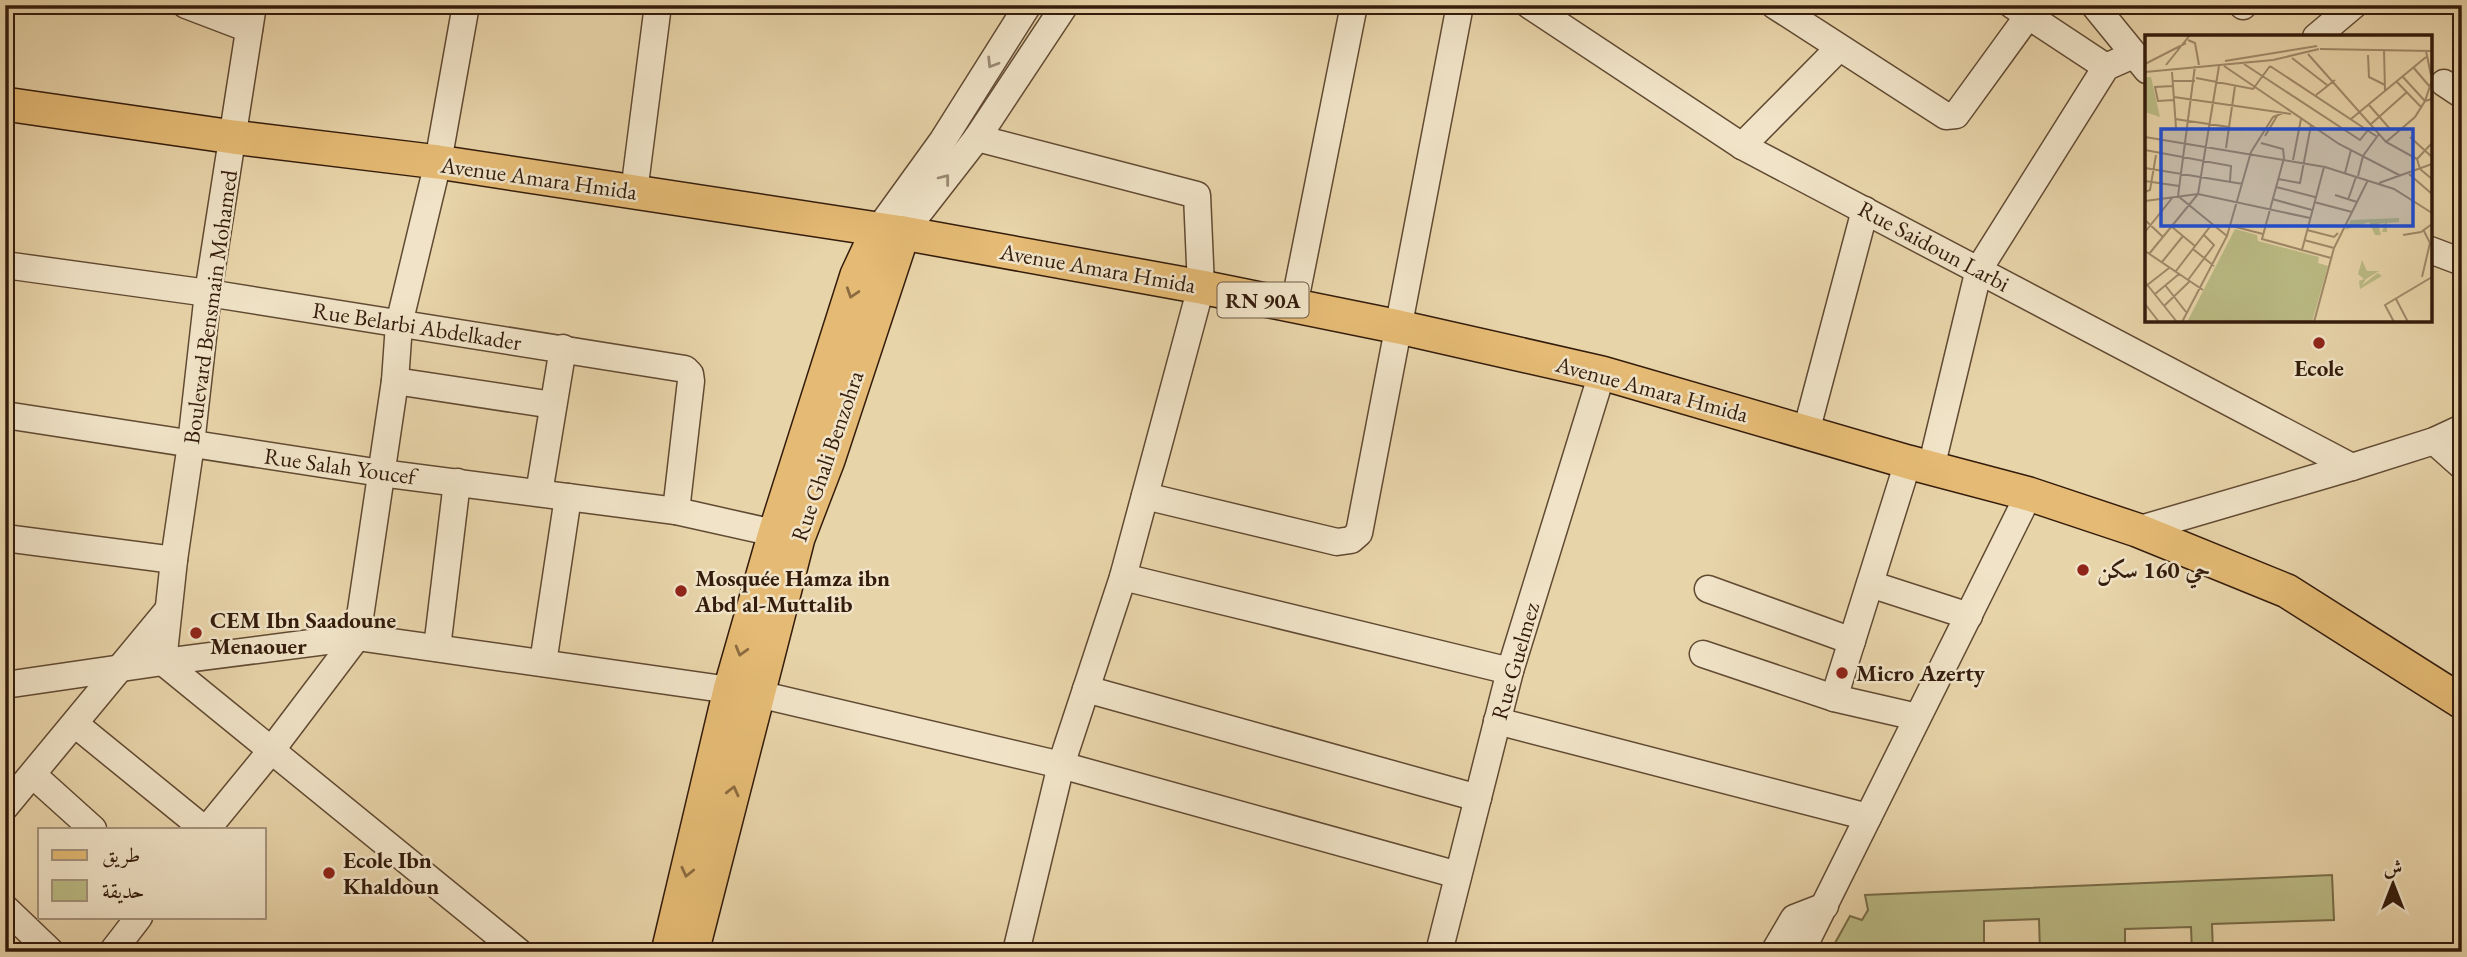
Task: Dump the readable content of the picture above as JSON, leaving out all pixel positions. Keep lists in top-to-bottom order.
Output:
{
  "streets": {
    "main road": ["Avenue Amara Hmida", "RN 90A", "Rue Ghali Benzohra"],
    "street": [
      "Rue Saidoun Larbi",
      "Boulevard Bensmain Mohamed",
      "Rue Belarbi Abdelkader",
      "Rue Salah Youcef",
      "Rue Guelmez"
    ]
  },
  "crossings": [
    ["Avenue Amara Hmida", "Boulevard Bensmain Mohamed"],
    ["Avenue Amara Hmida", "Rue Ghali Benzohra"],
    ["Avenue Amara Hmida", "Rue Guelmez"],
    ["Boulevard Bensmain Mohamed", "Rue Belarbi Abdelkader"],
    ["Boulevard Bensmain Mohamed", "Rue Salah Youcef"],
    ["Rue Belarbi Abdelkader", "Rue Salah Youcef"],
    ["Rue Ghali Benzohra", "Rue Salah Youcef"]
  ],
  "places": [
    "Ecole",
    "حي 160 سكن",
    "Mosquée Hamza ibn Abd al-Muttalib",
    "CEM Ibn Saadoune Menaouer",
    "Micro Azerty",
    "Ecole Ibn Khaldoun"
  ],
  "legend": ["طريق", "حديقة"],
  "north": "top"
}
